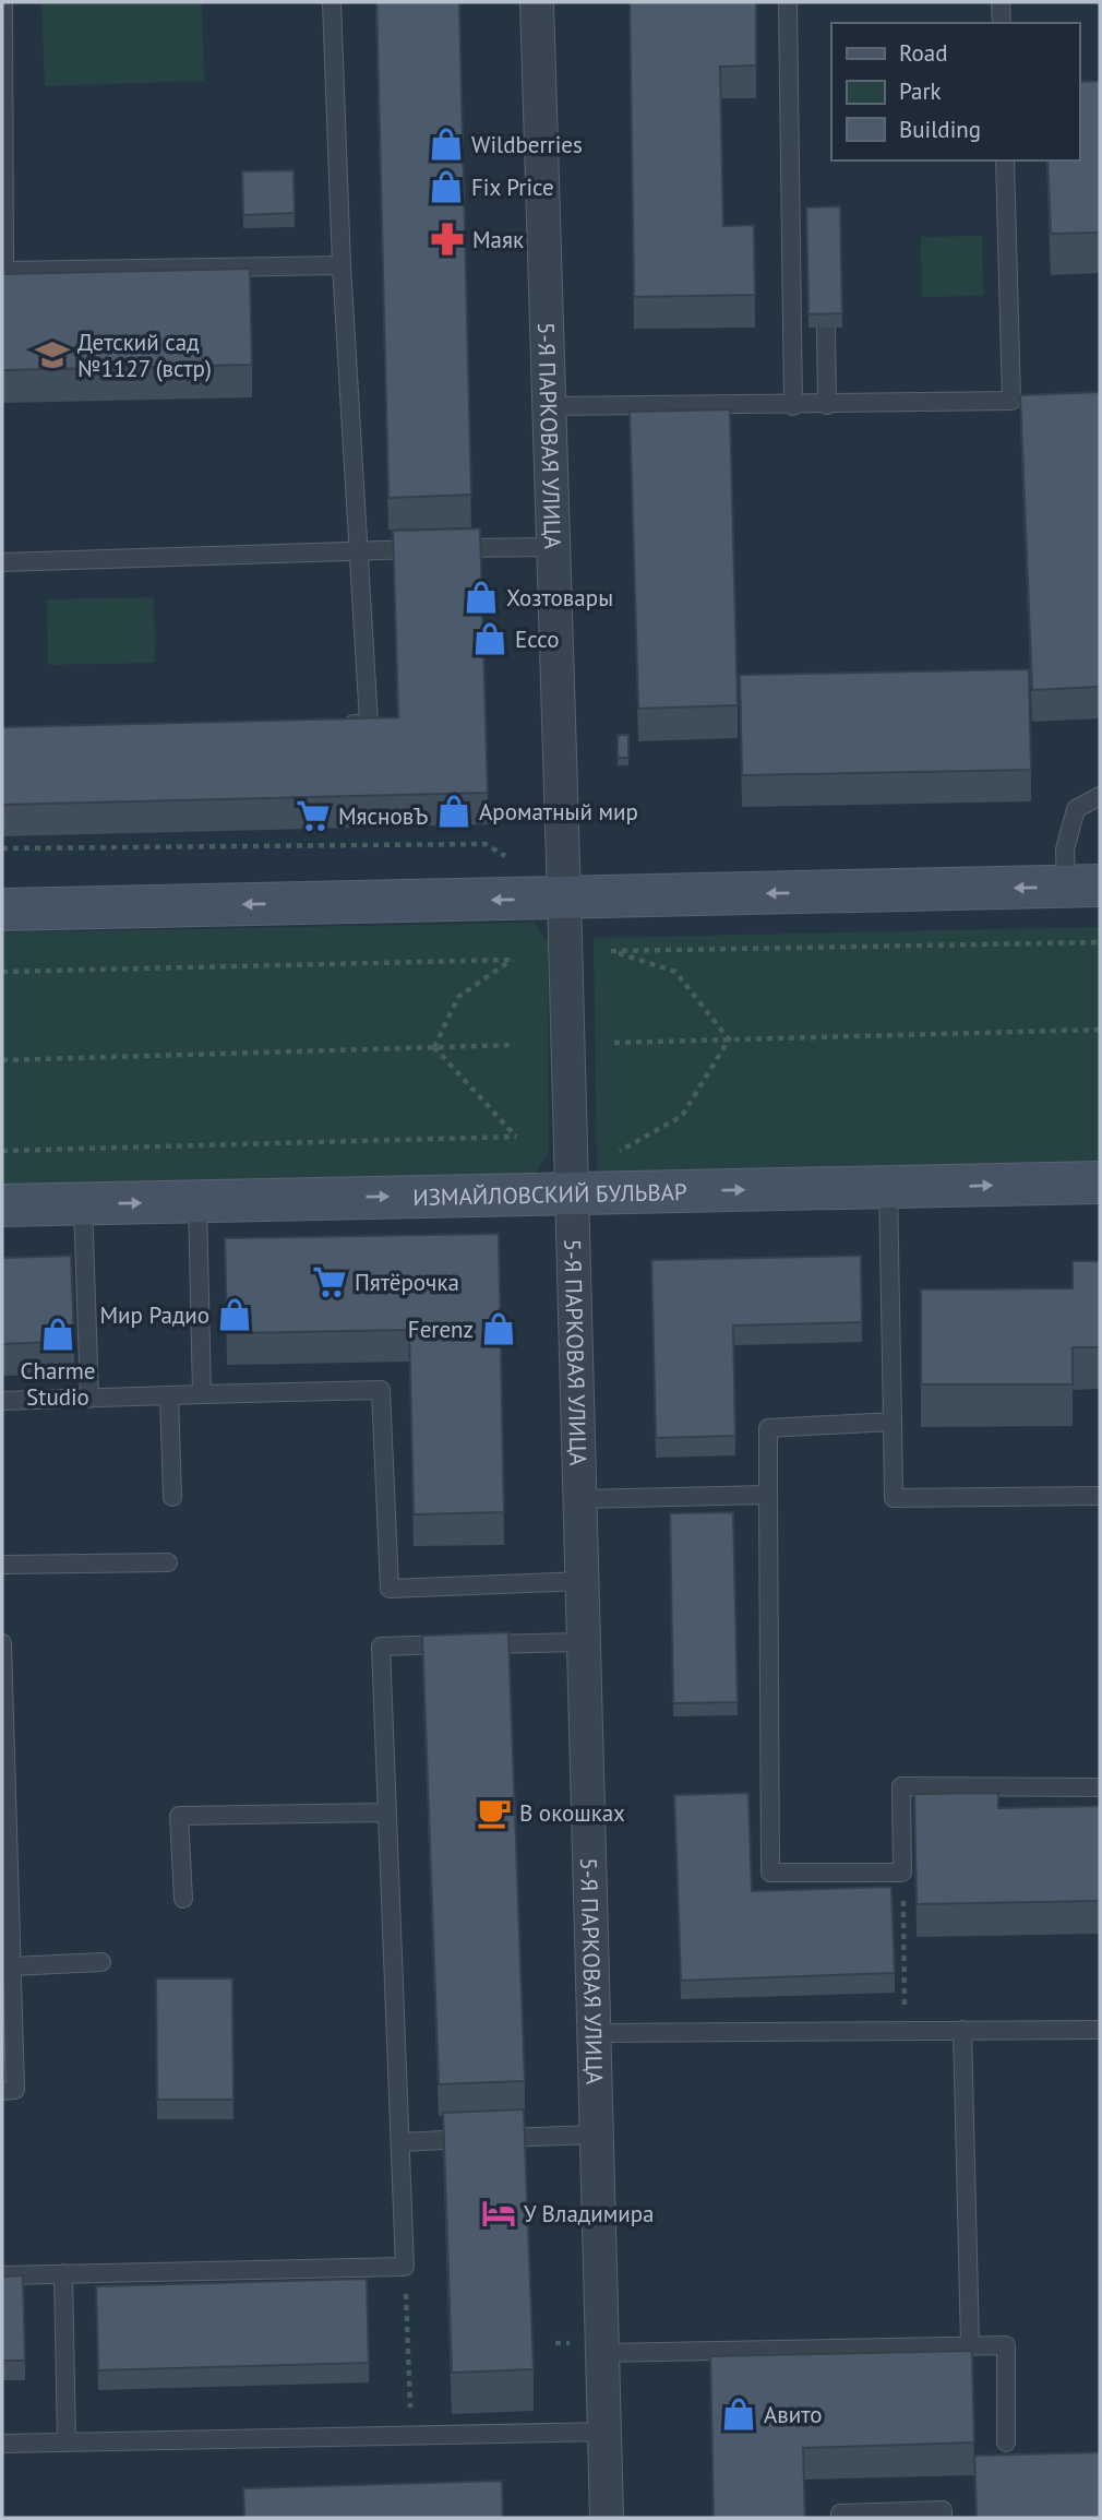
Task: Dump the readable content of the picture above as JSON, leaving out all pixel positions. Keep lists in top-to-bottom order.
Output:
{
  "streets": {
    "street": ["5-Я ПАРКОВАЯ УЛИЦА", "ИЗМАЙЛОВСКИЙ БУЛЬВАР"]
  },
  "crossings": [
    ["5-Я ПАРКОВАЯ УЛИЦА", "ИЗМАЙЛОВСКИЙ БУЛЬВАР"]
  ],
  "places": {
    "shop": [
      "Wildberries",
      "Fix Price",
      "Хозтовары",
      "Ecco",
      "Ароматный мир",
      "Мир Радио",
      "Ferenz",
      "Charme Studio",
      "Авито"
    ],
    "pharmacy": ["Маяк"],
    "school or university": ["Детский сад №1127 (встр)"],
    "supermarket": ["МясновЪ", "Пятёрочка"],
    "cafe": ["В окошках"],
    "hotel": ["У Владимира"]
  },
  "legend": ["Road", "Park", "Building"]
}
